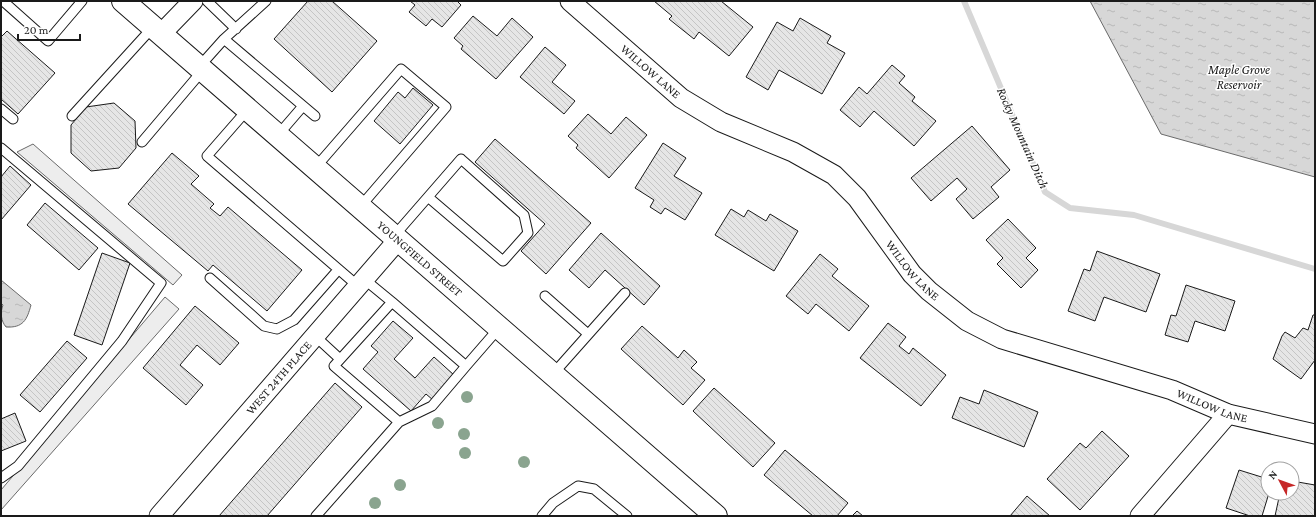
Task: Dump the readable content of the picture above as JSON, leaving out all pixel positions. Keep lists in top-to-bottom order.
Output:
{
  "streets": {
    "street": ["WILLOW LANE", "YOUNGFIELD STREET", "WEST 24TH PLACE"]
  },
  "crossings": [
    ["YOUNGFIELD STREET", "WEST 24TH PLACE"]
  ],
  "water": ["Maple Grove Reservoir", "Rocky Mountain Ditch"],
  "scale_bar": "20 m",
  "north": "top left"
}
